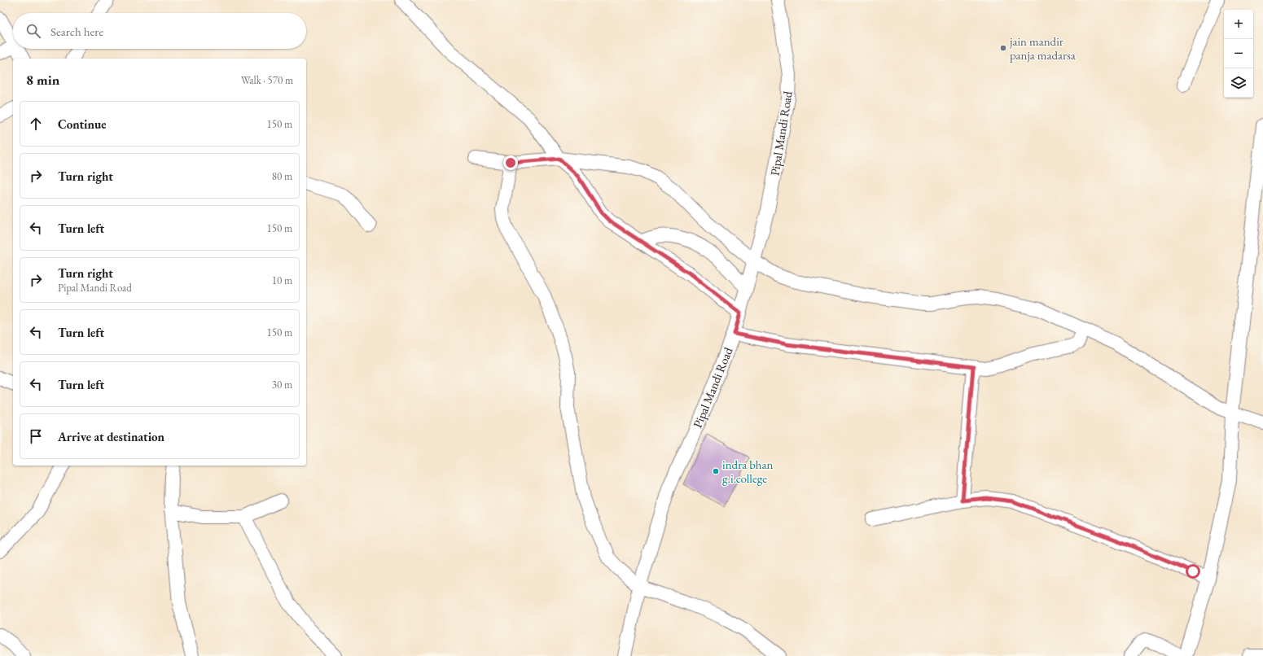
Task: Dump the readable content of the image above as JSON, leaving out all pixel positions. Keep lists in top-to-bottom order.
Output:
{
  "streets": {
    "street": ["Pipal Mandi Road"]
  },
  "places": ["jain mandir panja madarsa", "indra bhan g.i.college"],
  "page": {
    "map_buttons": ["+", "−"],
    "search": "Search here",
    "heading": ["8 min", "Walk · 570 m"],
    "list": [
      ["Continue", "150 m"],
      ["Turn right", "80 m"],
      ["Turn left", "150 m"],
      ["Turn right", "Pipal Mandi Road", "10 m"],
      ["Turn left", "150 m"],
      ["Turn left", "30 m"],
      "Arrive at destination"
    ]
  }
}
